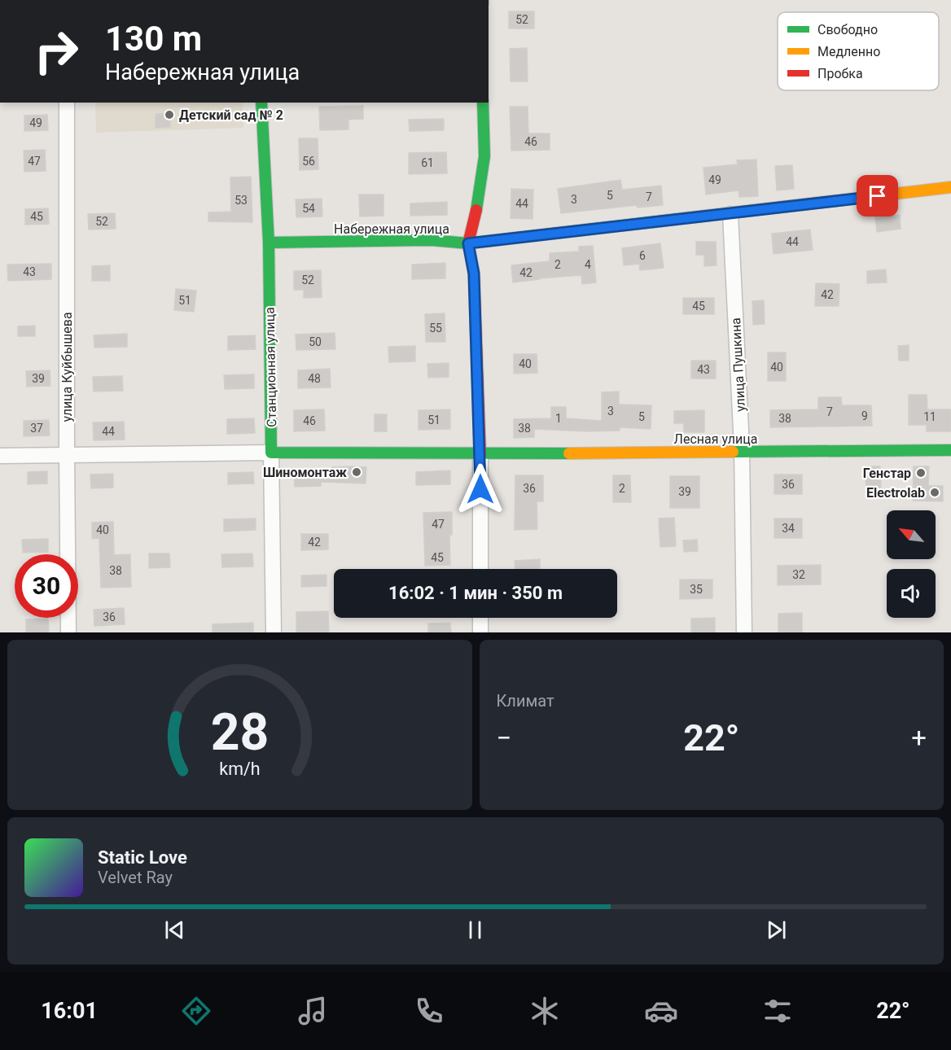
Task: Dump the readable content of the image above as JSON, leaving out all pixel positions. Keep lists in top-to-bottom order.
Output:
{
  "streets": {
    "main road": ["Набережная улица", "Станционная улица", "Лесная улица"],
    "street": ["улица Пушкина", "улица Куйбышева"]
  },
  "crossings": [
    ["Набережная улица", "улица Пушкина"],
    ["Набережная улица", "Станционная улица"],
    ["улица Пушкина", "Лесная улица"],
    ["Станционная улица", "Лесная улица"]
  ],
  "places": [
    "Детский сад № 2",
    "Шиномонтаж",
    "Генстар",
    "Electrolab"
  ],
  "house_numbers": [
    "52",
    "49",
    "46",
    "47",
    "56",
    "61",
    "49",
    "5",
    "7",
    "3",
    "53",
    "44",
    "54",
    "45",
    "52",
    "44",
    "6",
    "2",
    "4",
    "43",
    "42",
    "52",
    "42",
    "51",
    "45",
    "55",
    "50",
    "40",
    "40",
    "43",
    "39",
    "48",
    "3",
    "7",
    "9",
    "5",
    "11",
    "1",
    "38",
    "51",
    "46",
    "37",
    "38",
    "44",
    "36",
    "36",
    "2",
    "39",
    "47",
    "34",
    "40",
    "42",
    "45",
    "38",
    "32",
    "35",
    "36"
  ],
  "legend": ["Свободно", "Медленно", "Пробка"],
  "north": "top left",
  "page": {
    "turn": ["130 m", "Набережная улица"],
    "limit": "30",
    "trip": "16:02 · 1 мин · 350 m",
    "tile": "Климат",
    "heat": ["−", "22°", "+"],
    "song": ["Static Love", "Velvet Ray"],
    "tabs": ["16:01", "22°"],
    "gauge": ["28", "km/h"]
  }
}
